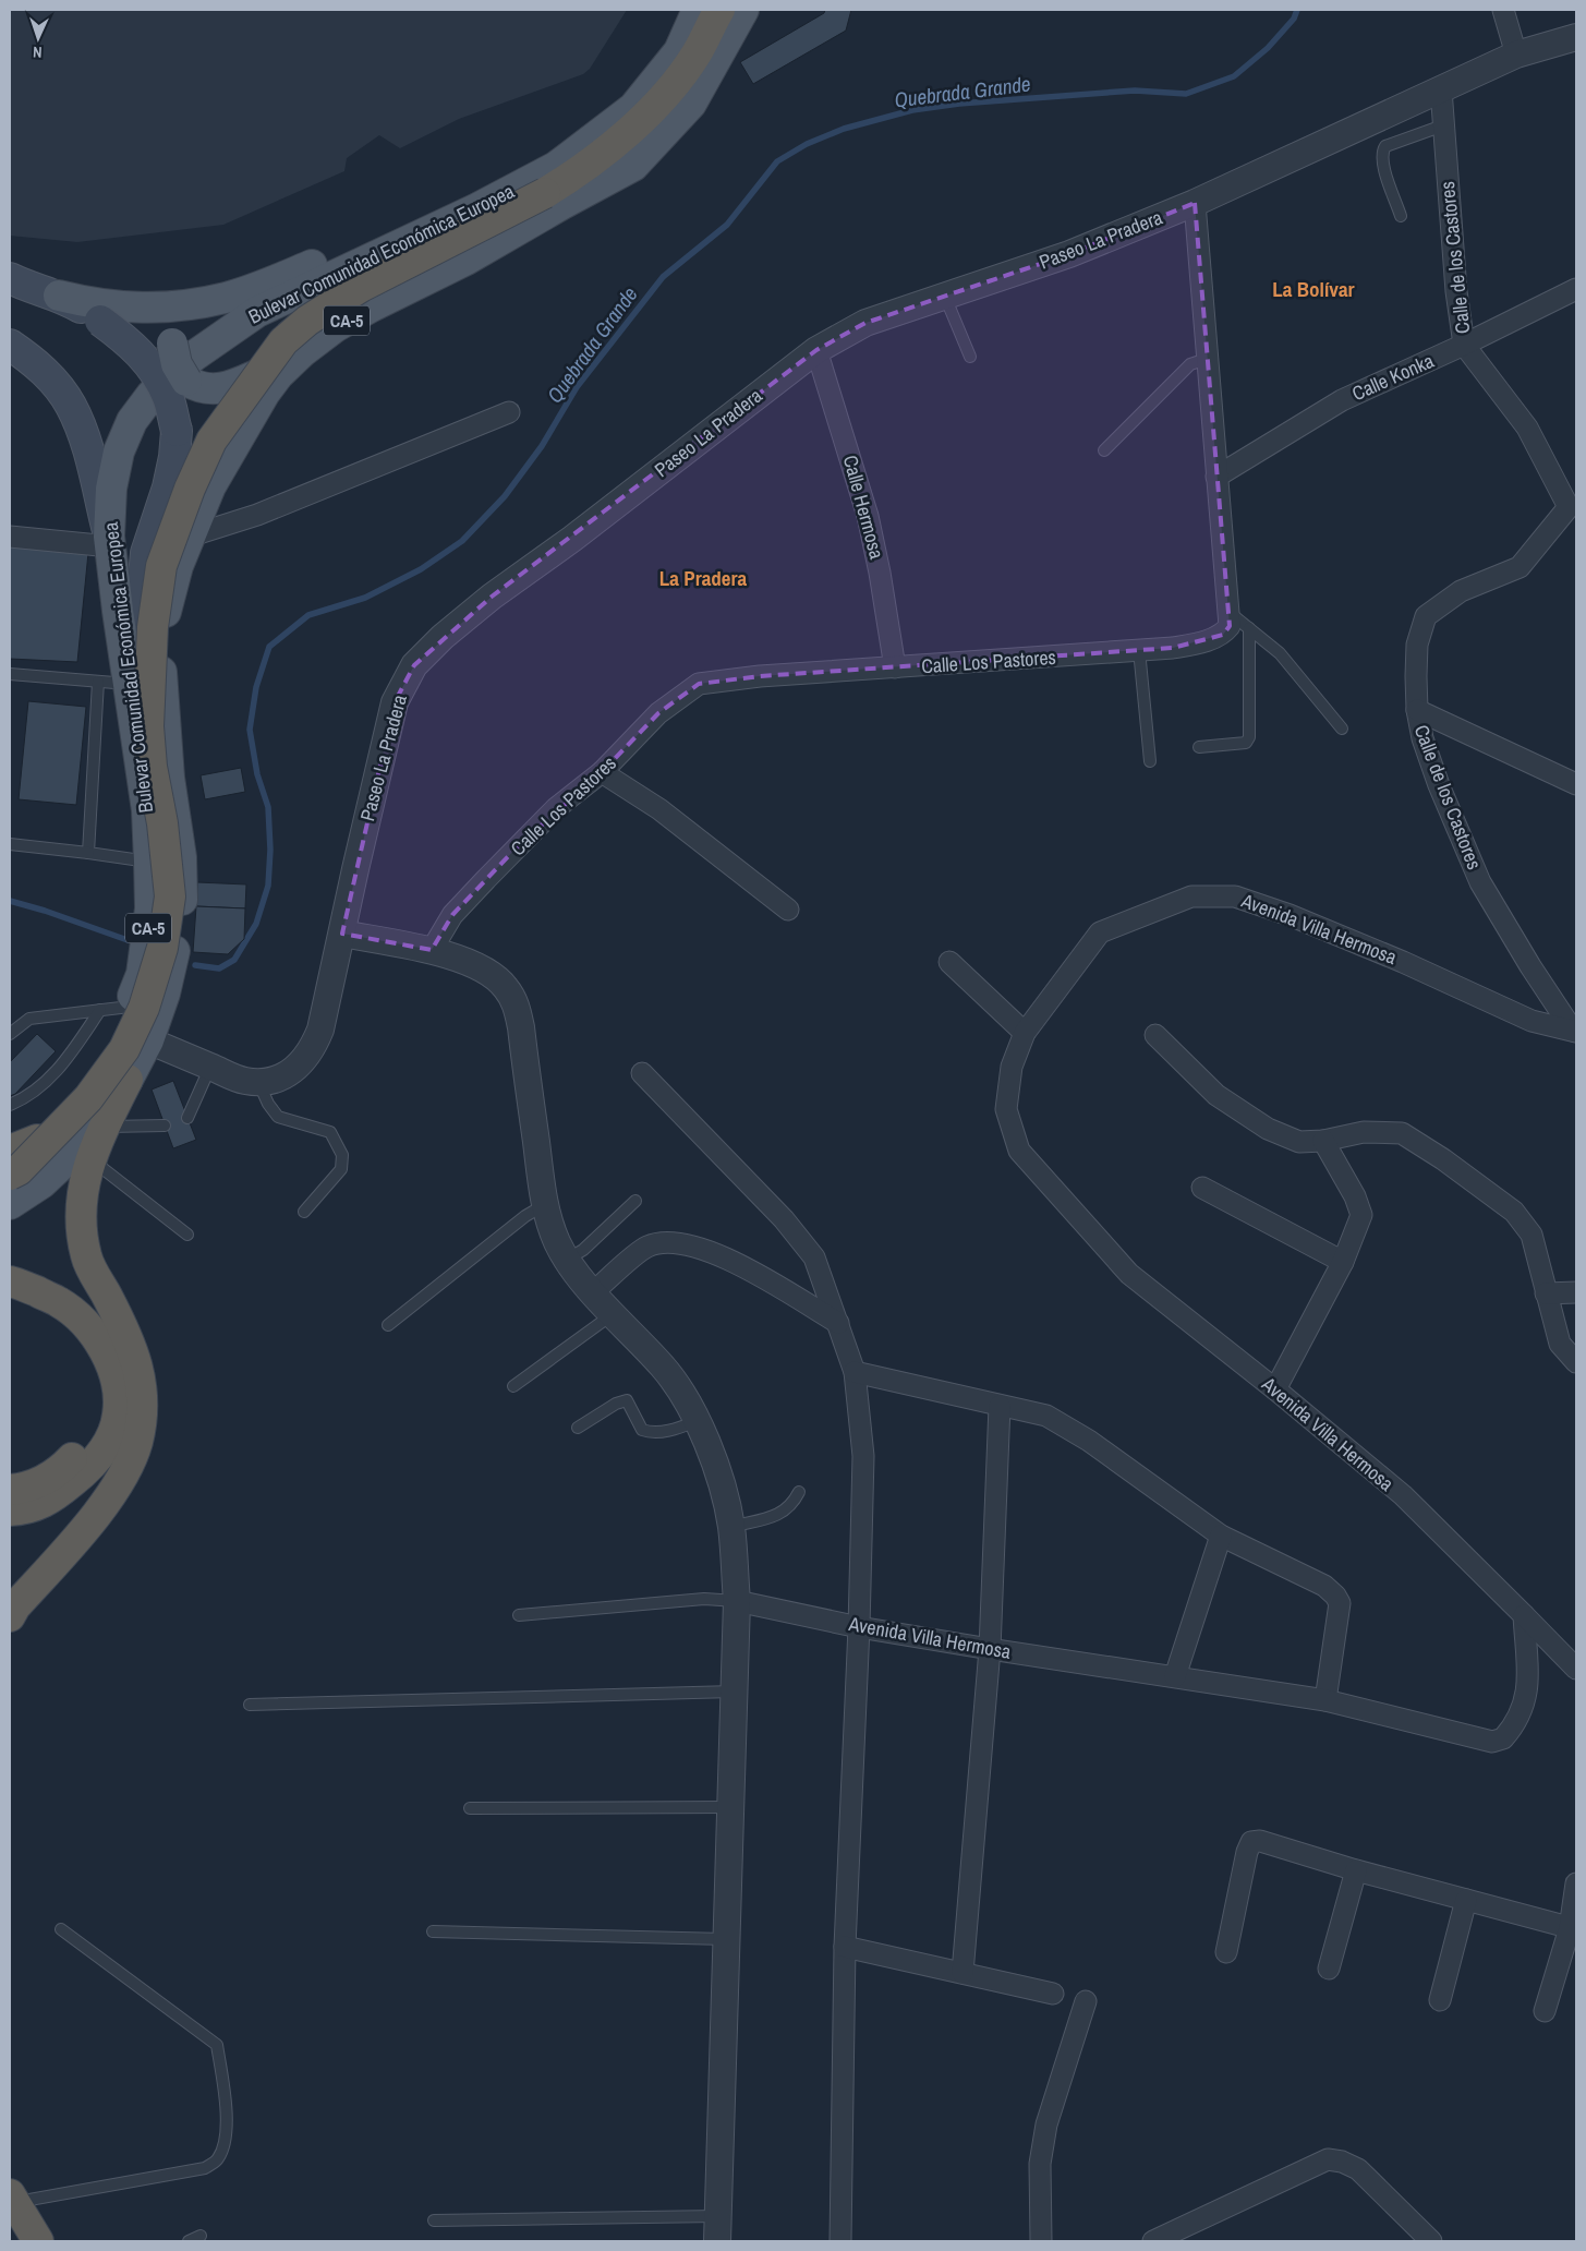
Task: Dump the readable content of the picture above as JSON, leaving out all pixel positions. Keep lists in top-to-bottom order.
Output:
{
  "streets": {
    "main road": ["Bulevar Comunidad Económica Europea", "CA-5"],
    "street": [
      "Paseo La Pradera",
      "Calle de los Castores",
      "Calle Konka",
      "Calle Hermosa",
      "Calle Los Pastores",
      "Avenida Villa Hermosa"
    ]
  },
  "crossings": [
    ["Paseo La Pradera", "Bulevar Comunidad Económica Europea"],
    ["Paseo La Pradera", "Calle de los Castores"],
    ["Paseo La Pradera", "Calle Hermosa"],
    ["Paseo La Pradera", "Calle Los Pastores"],
    ["Calle de los Castores", "Calle Konka"],
    ["Calle de los Castores", "Avenida Villa Hermosa"],
    ["Calle Konka", "Calle Los Pastores"],
    ["Calle Hermosa", "Calle Los Pastores"]
  ],
  "districts": ["La Bolívar", "La Pradera"],
  "water": ["Quebrada Grande"],
  "north": "bottom"
}
